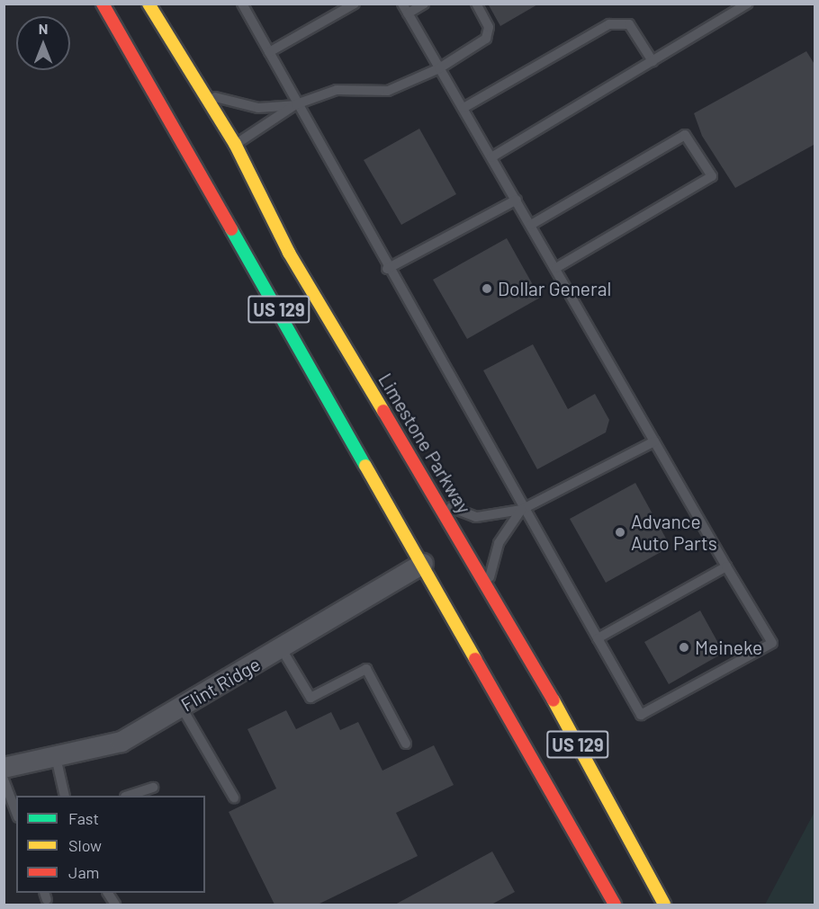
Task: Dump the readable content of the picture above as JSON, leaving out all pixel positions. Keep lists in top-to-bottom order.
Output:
{
  "streets": {
    "main road": ["US 129", "Limestone Parkway"],
    "street": ["Flint Ridge"]
  },
  "crossings": [
    ["US 129", "Flint Ridge"]
  ],
  "places": ["Dollar General", "Advance Auto Parts", "Meineke"],
  "legend": ["Fast", "Slow", "Jam"],
  "north": "top"
}
